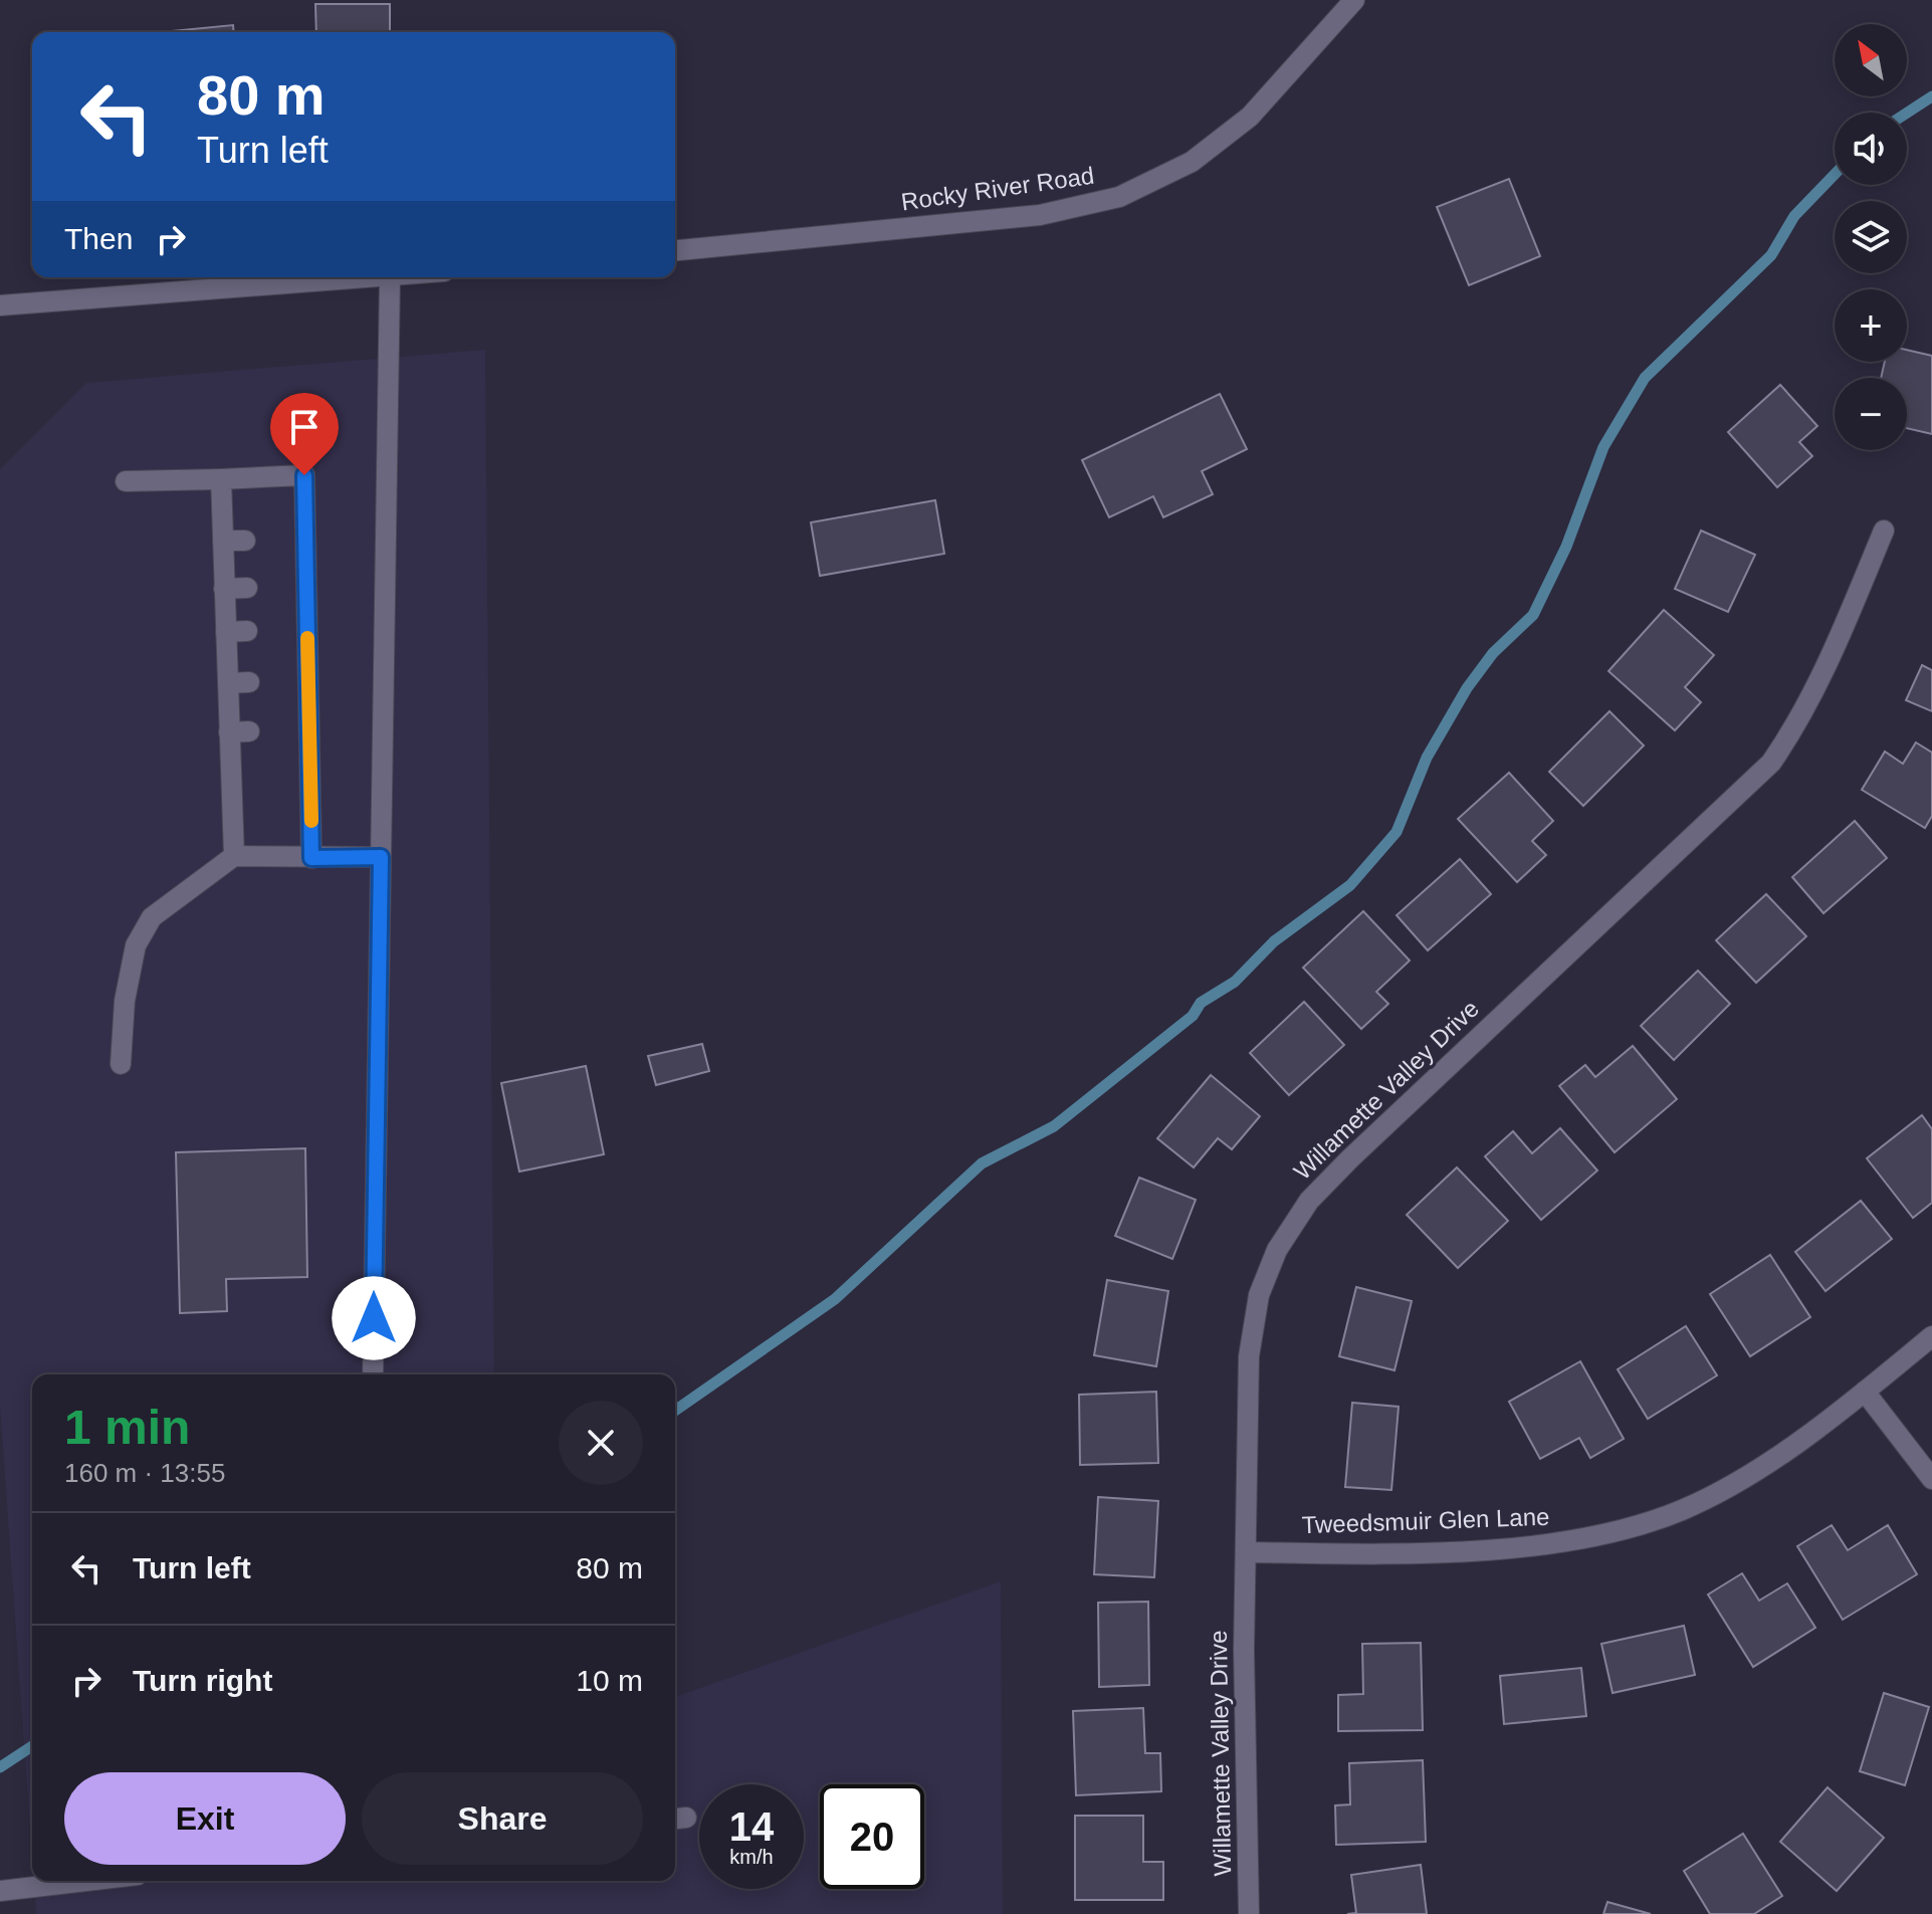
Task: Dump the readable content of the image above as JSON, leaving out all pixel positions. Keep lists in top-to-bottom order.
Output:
{
  "streets": {
    "street": ["Rocky River Road", "Willamette Valley Drive", "Tweedsmuir Glen Lane"]
  },
  "crossings": [
    ["Willamette Valley Drive", "Tweedsmuir Glen Lane"]
  ],
  "north": "top left",
  "page": {
    "map_buttons": ["+", "−"],
    "turn": ["80 m", "Turn left"],
    "then": "Then",
    "heading": ["1 min", "160 m · 13:55"],
    "list": [
      {
        "name": "Turn left",
        "value": "80 m"
      },
      {
        "name": "Turn right",
        "value": "10 m"
      }
    ],
    "buttons": ["Exit", "Share"],
    "speed": "14 km/h",
    "limit": "20"
  }
}
